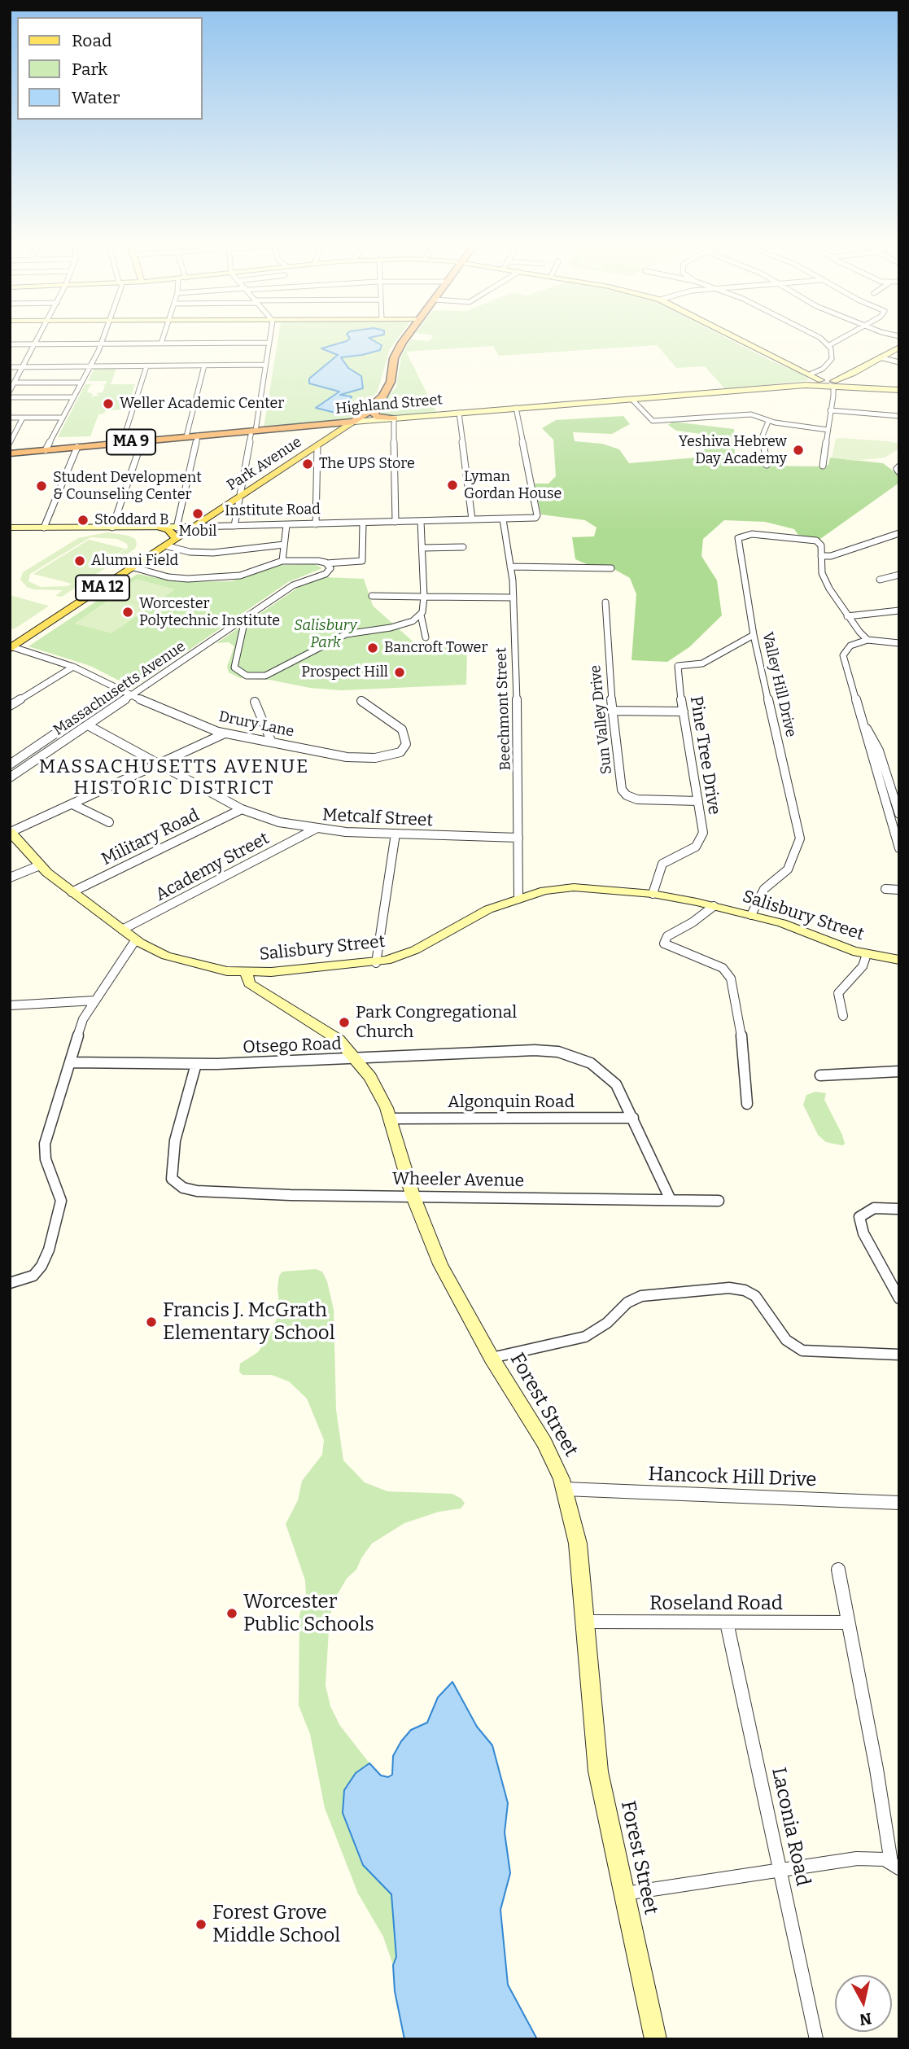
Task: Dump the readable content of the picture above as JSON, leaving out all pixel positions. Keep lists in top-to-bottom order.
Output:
{
  "streets": {
    "highway": ["Highland Street", "MA 9", "Park Avenue"],
    "main road": [
      "Institute Road",
      "MA 12",
      "Salisbury Street",
      "Forest Street"
    ],
    "street": [
      "Valley Hill Drive",
      "Massachusetts Avenue",
      "Beechmont Street",
      "Sun Valley Drive",
      "Drury Lane",
      "Pine Tree Drive",
      "Metcalf Street",
      "Military Road",
      "Academy Street",
      "Otsego Road",
      "Algonquin Road",
      "Wheeler Avenue",
      "Hancock Hill Drive",
      "Roseland Road",
      "Laconia Road"
    ]
  },
  "crossings": [
    ["Highland Street", "Park Avenue"],
    ["Highland Street", "Institute Road"],
    ["Park Avenue", "Institute Road"],
    ["Park Avenue", "Drury Lane"],
    ["Institute Road", "Beechmont Street"],
    ["Valley Hill Drive", "Pine Tree Drive"],
    ["Valley Hill Drive", "Salisbury Street"],
    ["Massachusetts Avenue", "Drury Lane"],
    ["Massachusetts Avenue", "Metcalf Street"],
    ["Beechmont Street", "Metcalf Street"],
    ["Beechmont Street", "Salisbury Street"],
    ["Sun Valley Drive", "Pine Tree Drive"],
    ["Pine Tree Drive", "Salisbury Street"],
    ["Metcalf Street", "Military Road"],
    ["Metcalf Street", "Academy Street"],
    ["Military Road", "Salisbury Street"],
    ["Academy Street", "Salisbury Street"],
    ["Salisbury Street", "Forest Street"],
    ["Otsego Road", "Algonquin Road"],
    ["Otsego Road", "Wheeler Avenue"],
    ["Otsego Road", "Forest Street"],
    ["Algonquin Road", "Forest Street"],
    ["Wheeler Avenue", "Forest Street"],
    ["Forest Street", "Hancock Hill Drive"],
    ["Forest Street", "Roseland Road"],
    ["Roseland Road", "Laconia Road"]
  ],
  "districts": ["MASSACHUSETTS AVENUE HISTORIC DISTRICT"],
  "parks": ["Salisbury Park"],
  "places": [
    "Weller Academic Center",
    "Yeshiva Hebrew Day Academy",
    "The UPS Store",
    "Lyman Gordan House",
    "Student Development & Counseling Center",
    "Mobil",
    "Stoddard B",
    "Alumni Field",
    "Worcester Polytechnic Institute",
    "Bancroft Tower",
    "Prospect Hill",
    "Park Congregational Church",
    "Francis J. McGrath Elementary School",
    "Worcester Public Schools",
    "Forest Grove Middle School"
  ],
  "legend": ["Road", "Park", "Water"],
  "north": "bottom"
}
